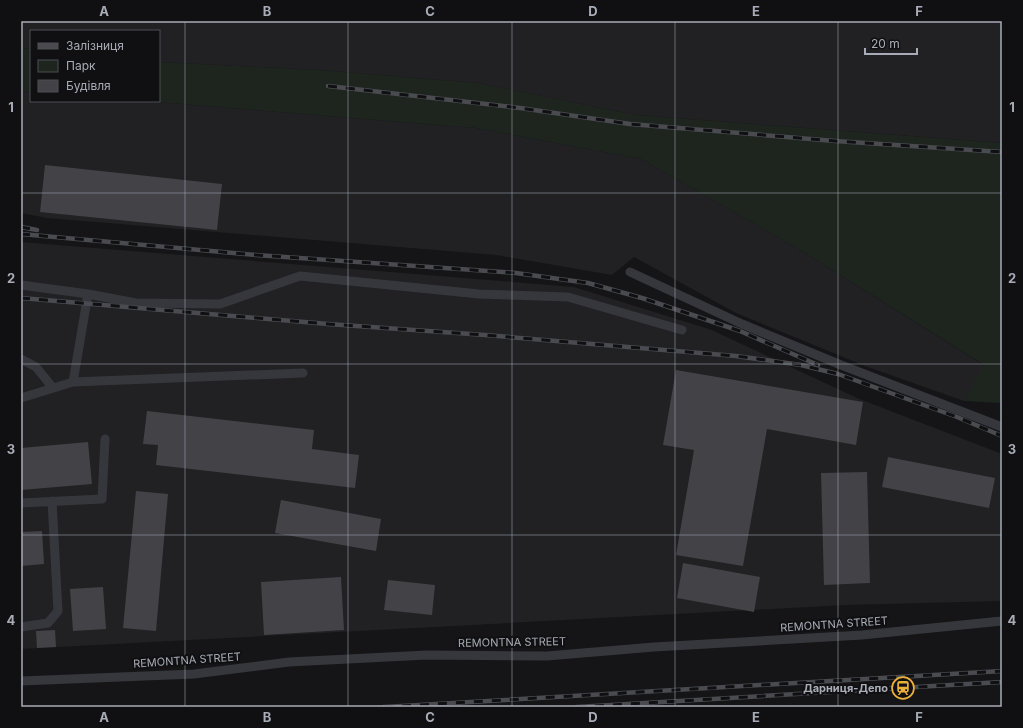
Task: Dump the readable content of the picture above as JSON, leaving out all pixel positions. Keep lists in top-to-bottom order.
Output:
{
  "streets": {
    "lane": ["REMONTNA STREET"]
  },
  "places": {
    "station": ["Дарниця-Депо"]
  },
  "legend": ["Залізниця", "Парк", "Будівля"],
  "scale_bar": "20 m",
  "grid": {
    "columns": [
      "A",
      "B",
      "C",
      "D",
      "E",
      "F"
    ],
    "rows": [
      "1",
      "2",
      "3",
      "4"
    ]
  }
}
